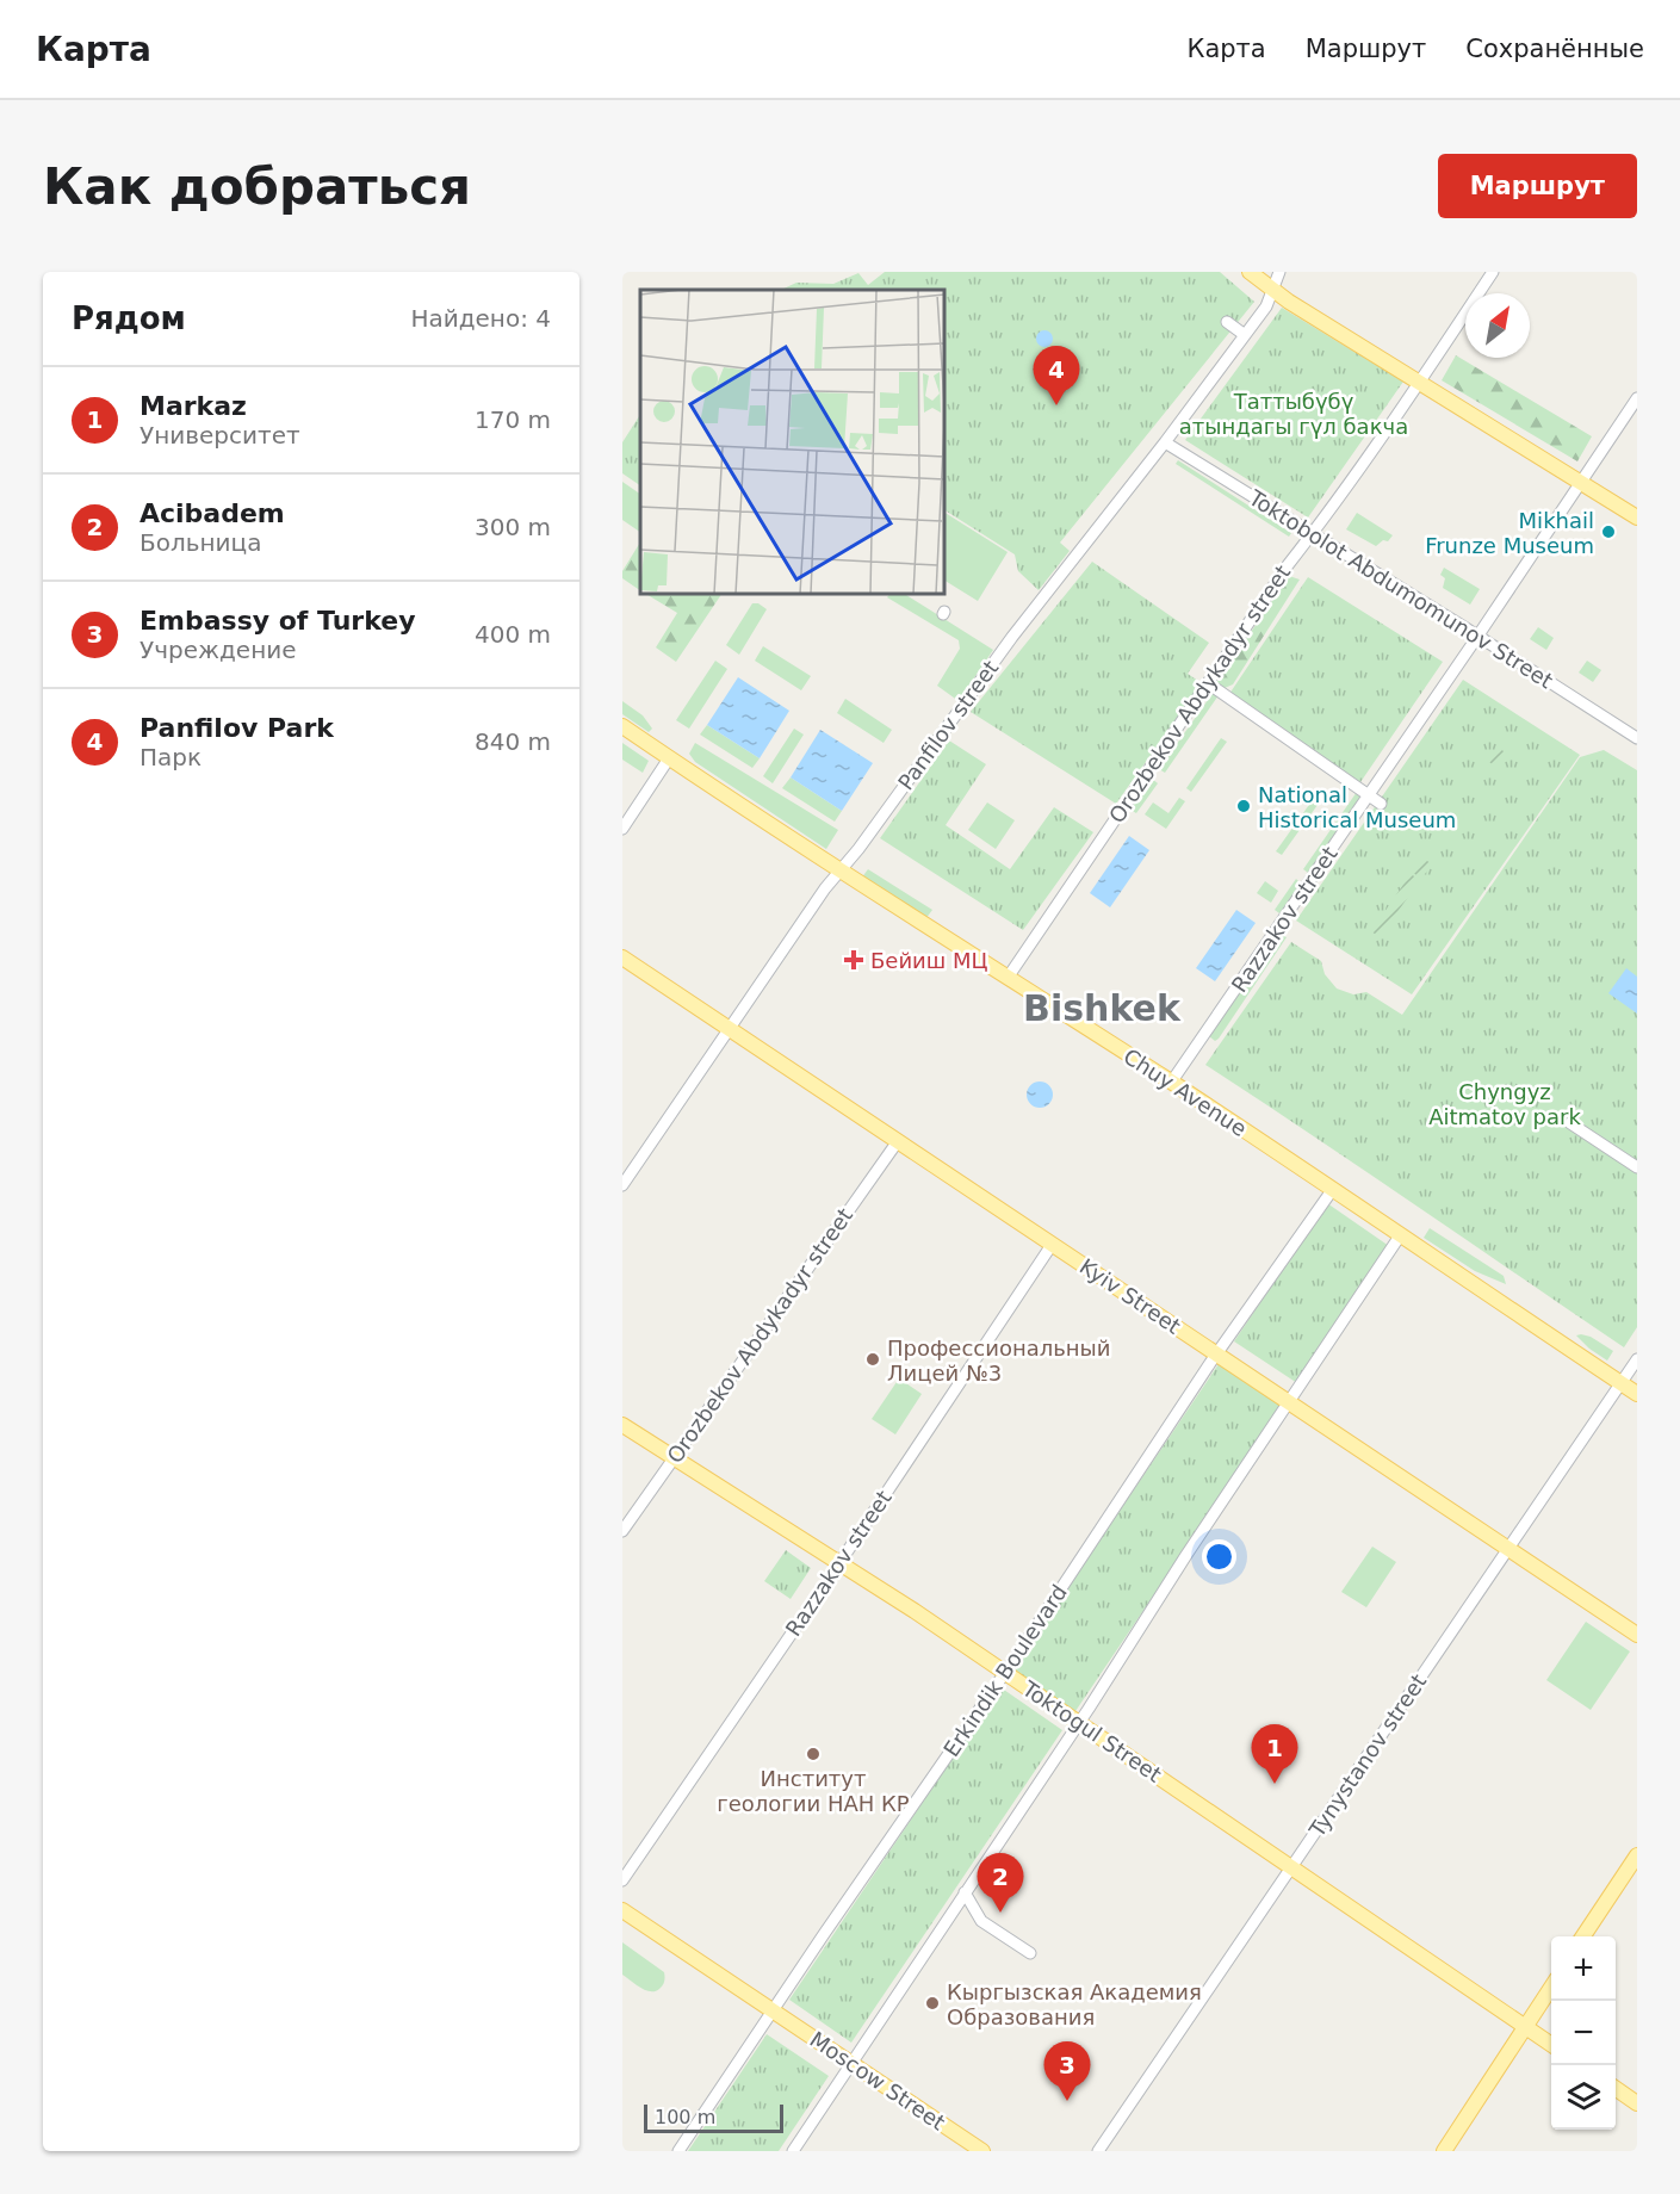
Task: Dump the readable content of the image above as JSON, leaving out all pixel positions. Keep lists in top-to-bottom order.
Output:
{
  "streets": {
    "main road": [
      "Chuy Avenue",
      "Kyiv Street",
      "Toktogul Street",
      "Moscow Street"
    ],
    "street": [
      "Toktobolot Abdumomunov Street",
      "Orozbekov Abdykadyr street",
      "Panfilov street",
      "Razzakov street",
      "Erkindik Boulevard",
      "Tynystanov street"
    ]
  },
  "crossings": [
    ["Toktobolot Abdumomunov Street", "Orozbekov Abdykadyr street"],
    ["Toktobolot Abdumomunov Street", "Panfilov street"],
    ["Toktobolot Abdumomunov Street", "Razzakov street"],
    ["Orozbekov Abdykadyr street", "Chuy Avenue"],
    ["Orozbekov Abdykadyr street", "Kyiv Street"],
    ["Orozbekov Abdykadyr street", "Toktogul Street"],
    ["Panfilov street", "Chuy Avenue"],
    ["Panfilov street", "Kyiv Street"],
    ["Razzakov street", "Chuy Avenue"],
    ["Razzakov street", "Kyiv Street"],
    ["Razzakov street", "Toktogul Street"],
    ["Chuy Avenue", "Erkindik Boulevard"],
    ["Chuy Avenue", "Tynystanov street"],
    ["Kyiv Street", "Erkindik Boulevard"],
    ["Kyiv Street", "Tynystanov street"],
    ["Erkindik Boulevard", "Toktogul Street"],
    ["Erkindik Boulevard", "Moscow Street"],
    ["Toktogul Street", "Tynystanov street"]
  ],
  "districts": ["Bishkek"],
  "parks": ["Таттыбүбү атындагы гүл бакча", "Chyngyz Aitmatov park"],
  "places": {
    "other": [
      "Mikhail Frunze Museum",
      "National Historical Museum",
      "Профессиональный Лицей №3",
      "Институт геологии НАН КР",
      "Кыргызская Академия Образования"
    ],
    "health": ["Бейиш МЦ"]
  },
  "scale_bar": "100 m",
  "north": "top right",
  "page": {
    "header": "Карта",
    "nav": ["Карта", "Маршрут", "Сохранённые"],
    "buttons": "Маршрут",
    "title": "Как добраться",
    "heading": ["Рядом", "Найдено: 4"],
    "pins": [
      "4",
      "1",
      "2",
      "3"
    ],
    "list": [
      {
        "mark": "1",
        "name": "Markaz",
        "note": "Университет",
        "value": "170 m"
      },
      {
        "mark": "2",
        "name": "Acibadem",
        "note": "Больница",
        "value": "300 m"
      },
      {
        "mark": "3",
        "name": "Embassy of Turkey",
        "note": "Учреждение",
        "value": "400 m"
      },
      {
        "mark": "4",
        "name": "Panfilov Park",
        "note": "Парк",
        "value": "840 m"
      }
    ],
    "map_buttons": ["+", "−"],
    "scale": "100 m"
  }
}
